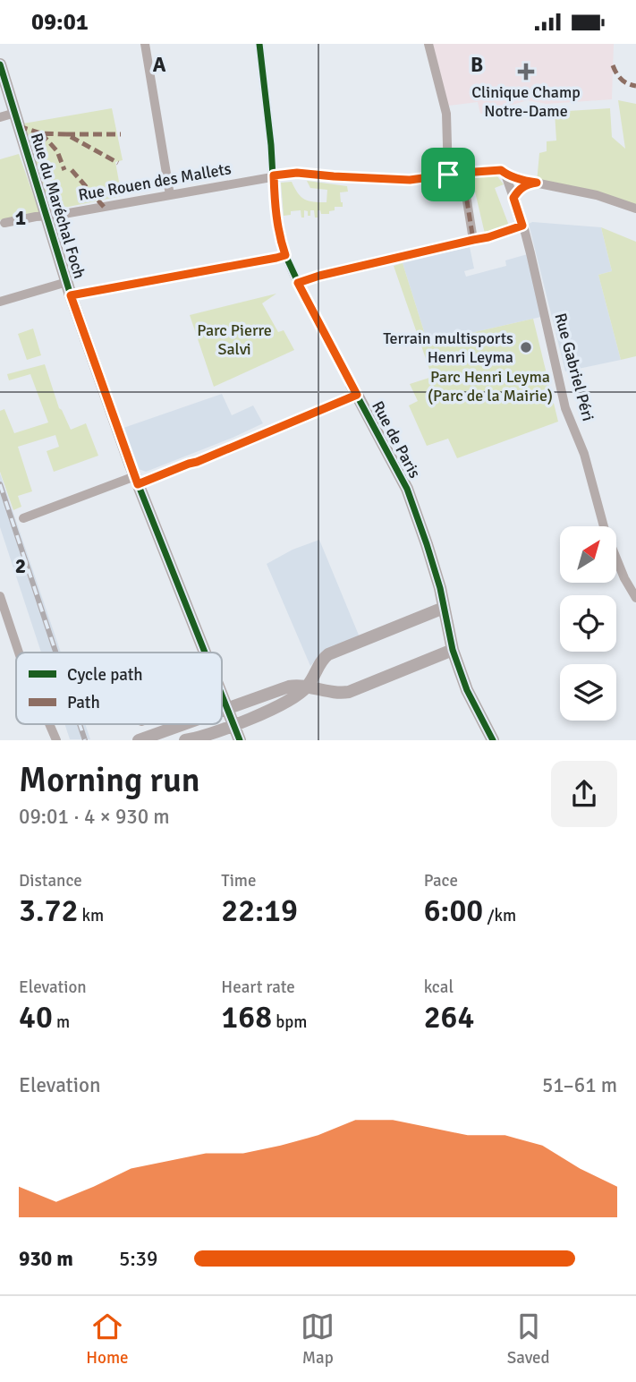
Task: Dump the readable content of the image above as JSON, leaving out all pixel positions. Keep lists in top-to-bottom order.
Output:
{
  "streets": {
    "street": [
      "Rue Rouen des Mallets",
      "Rue du Maréchal Foch",
      "Rue Gabriel Péri",
      "Rue de Paris"
    ]
  },
  "crossings": [
    ["Rue Rouen des Mallets", "Rue du Maréchal Foch"],
    ["Rue Rouen des Mallets", "Rue Gabriel Péri"],
    ["Rue Rouen des Mallets", "Rue de Paris"]
  ],
  "parks": ["Parc Pierre Salvi", "Parc Henri Leyma (Parc de la Mairie)"],
  "places": {
    "health": ["Clinique Champ Notre-Dame"],
    "other": ["Terrain multisports Henri Leyma"]
  },
  "legend": ["Cycle path", "Path"],
  "north": "top right",
  "page": {
    "status": "09:01",
    "heading": ["Morning run", "09:01 · 4 × 930 m"],
    "stats": [
      ["Distance", "3.72 km"],
      ["Time", "22:19"],
      ["Pace", "6:00 /km"],
      ["Elevation", "40 m"],
      ["Heart rate", "168 bpm"],
      ["kcal", "264"]
    ],
    "chart": ["Elevation", "51–61 m"],
    "list": [
      {
        "name": "930 m",
        "note": "5:39"
      }
    ],
    "tabs": ["Home", "Map", "Saved"]
  },
  "grid": {
    "columns": ["A", "B"],
    "rows": ["1", "2"]
  }
}
